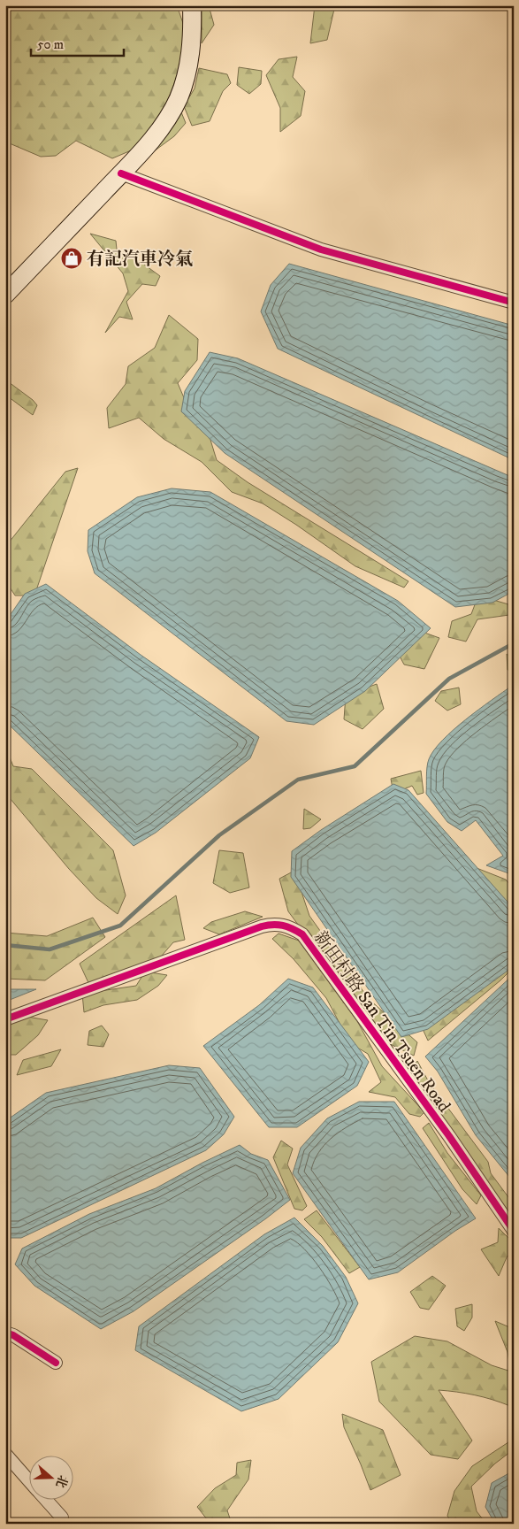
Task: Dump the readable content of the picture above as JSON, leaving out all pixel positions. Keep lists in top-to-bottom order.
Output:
{
  "streets": {
    "street": ["新田村路 San Tin Tsuen Road"]
  },
  "places": {
    "shop": ["有記汽車冷氣"]
  },
  "scale_bar": "50 m",
  "north": "right"
}
